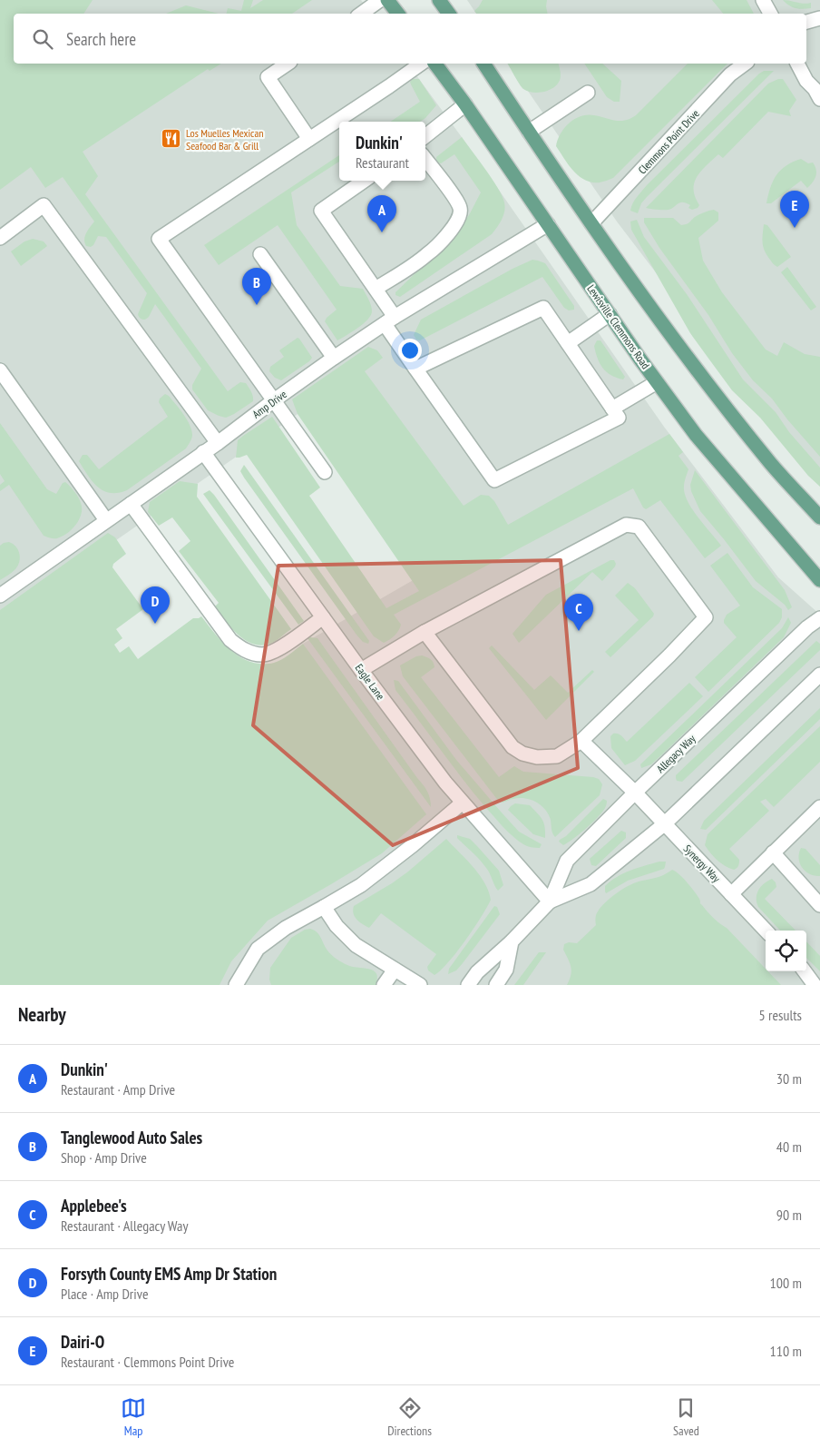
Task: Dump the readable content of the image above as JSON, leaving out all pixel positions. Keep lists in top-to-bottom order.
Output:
{
  "streets": {
    "main road": ["Lewisville Clemmons Road"],
    "street": [
      "Clemmons Point Drive",
      "Amp Drive",
      "Eagle Lane",
      "Allegacy Way",
      "Synergy Way"
    ]
  },
  "crossings": [
    ["Lewisville Clemmons Road", "Amp Drive"],
    ["Amp Drive", "Eagle Lane"],
    ["Eagle Lane", "Allegacy Way"],
    ["Allegacy Way", "Synergy Way"]
  ],
  "places": {
    "restaurant": ["Los Muelles Mexican Seafood Bar & Grill"]
  },
  "page": {
    "search": "Search here",
    "popup": ["Dunkin'", "Restaurant"],
    "pins": [
      "E",
      "A",
      "B",
      "D",
      "C"
    ],
    "heading": ["Nearby", "5 results"],
    "list": [
      {
        "mark": "A",
        "name": "Dunkin'",
        "note": "Restaurant · Amp Drive",
        "value": "30 m"
      },
      {
        "mark": "B",
        "name": "Tanglewood Auto Sales",
        "note": "Shop · Amp Drive",
        "value": "40 m"
      },
      {
        "mark": "C",
        "name": "Applebee's",
        "note": "Restaurant · Allegacy Way",
        "value": "90 m"
      },
      {
        "mark": "D",
        "name": "Forsyth County EMS Amp Dr Station",
        "note": "Place · Amp Drive",
        "value": "100 m"
      },
      {
        "mark": "E",
        "name": "Dairi-O",
        "note": "Restaurant · Clemmons Point Drive",
        "value": "110 m"
      }
    ],
    "nav": ["Map", "Directions", "Saved"]
  }
}
